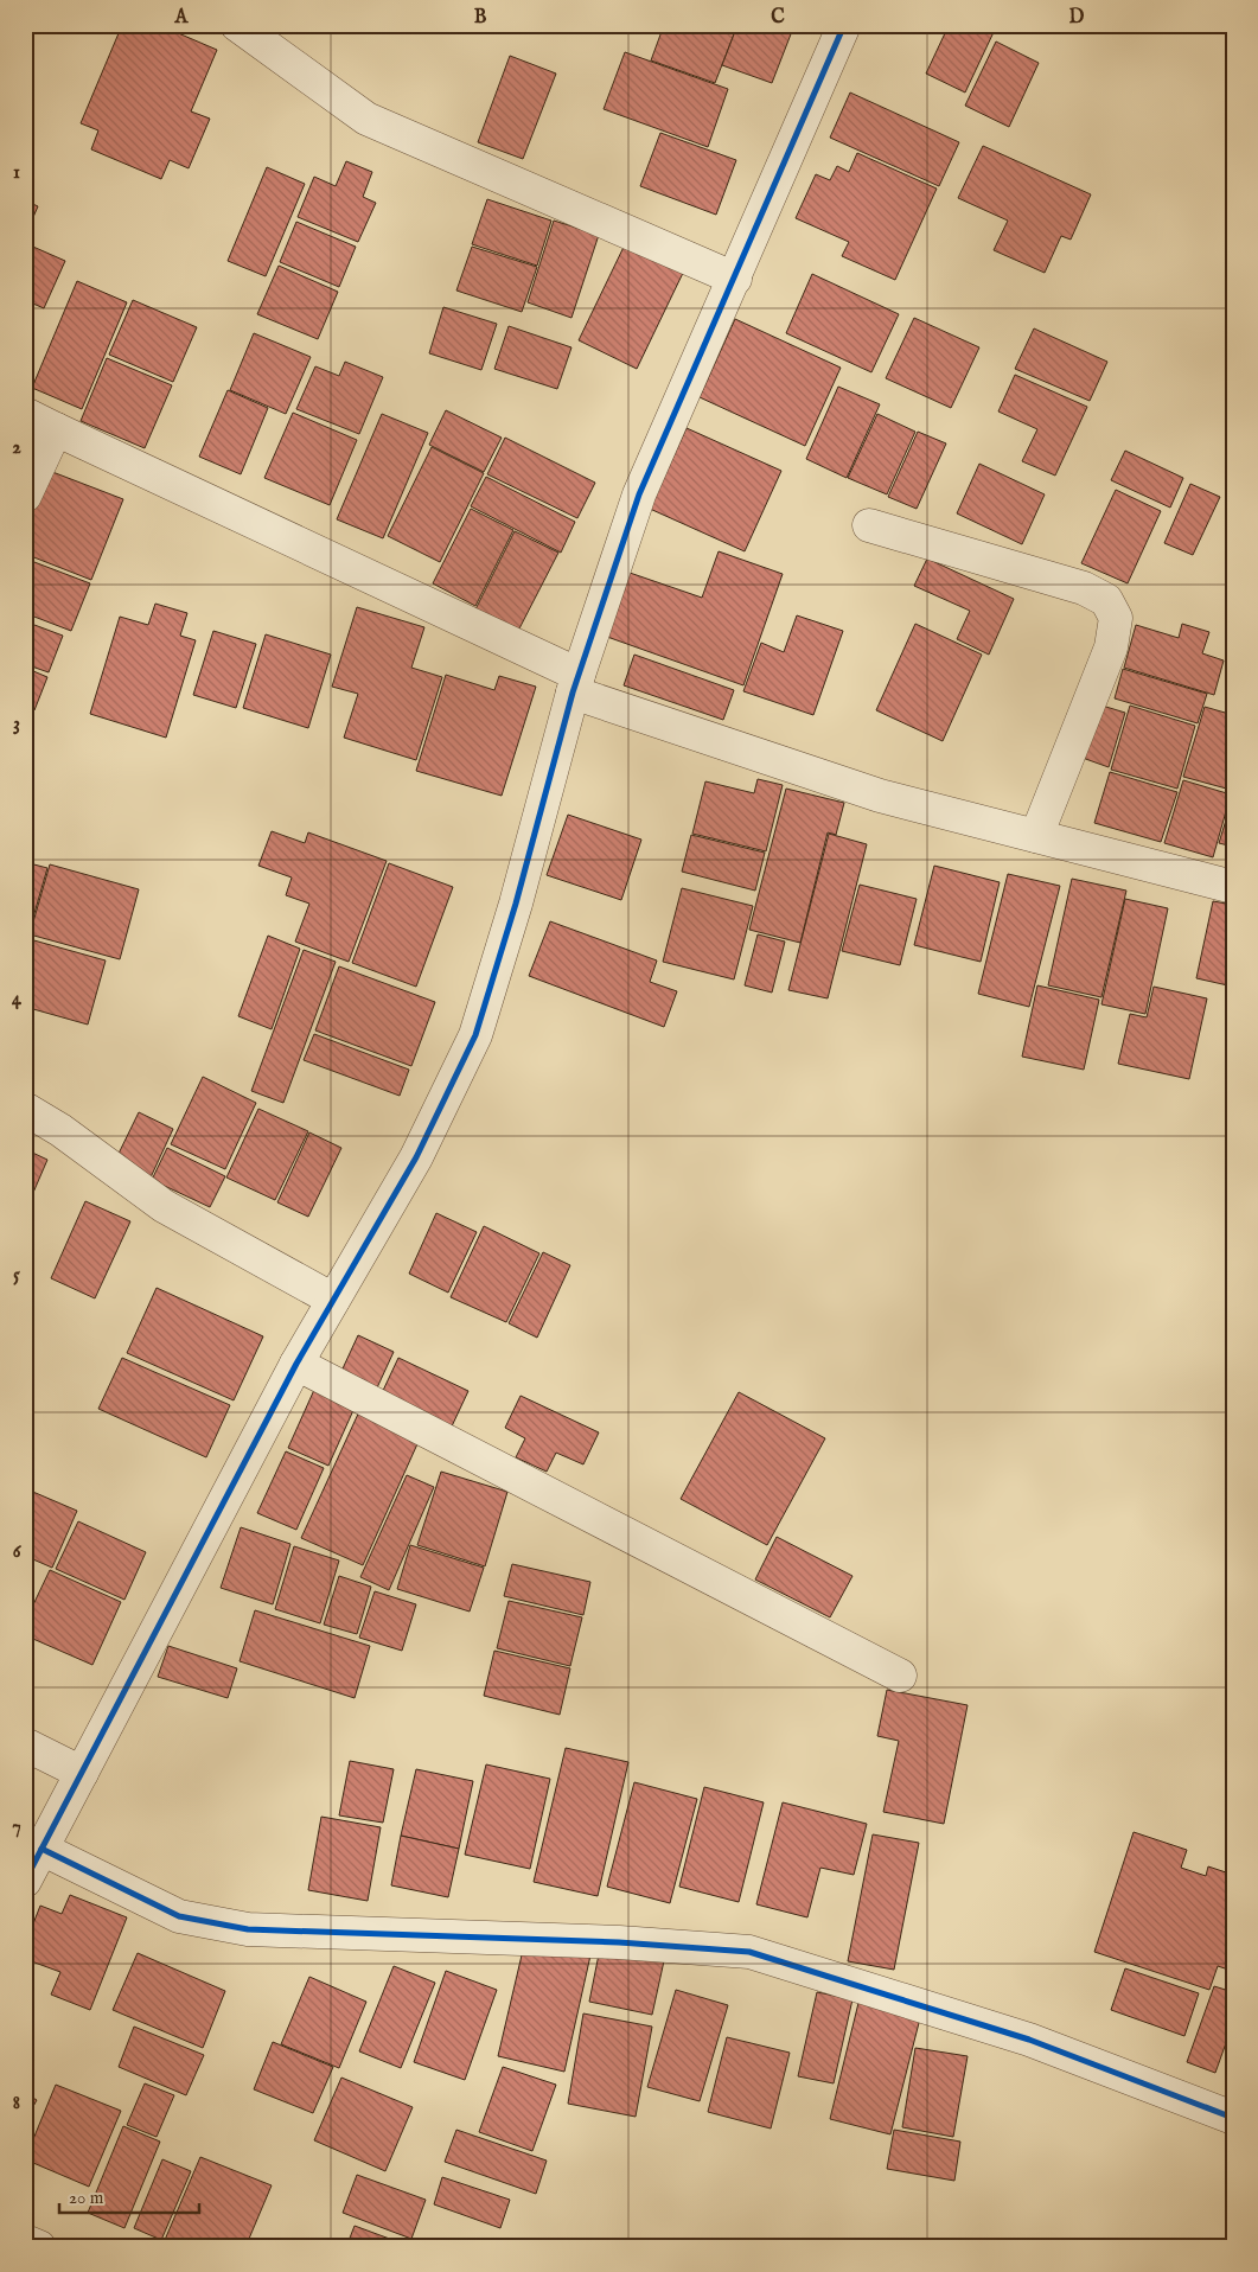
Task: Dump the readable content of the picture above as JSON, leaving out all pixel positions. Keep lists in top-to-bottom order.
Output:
{
  "scale_bar": "20 m",
  "grid": {
    "columns": [
      "A",
      "B",
      "C",
      "D"
    ],
    "rows": [
      "1",
      "2",
      "3",
      "4",
      "5",
      "6",
      "7",
      "8"
    ]
  }
}
